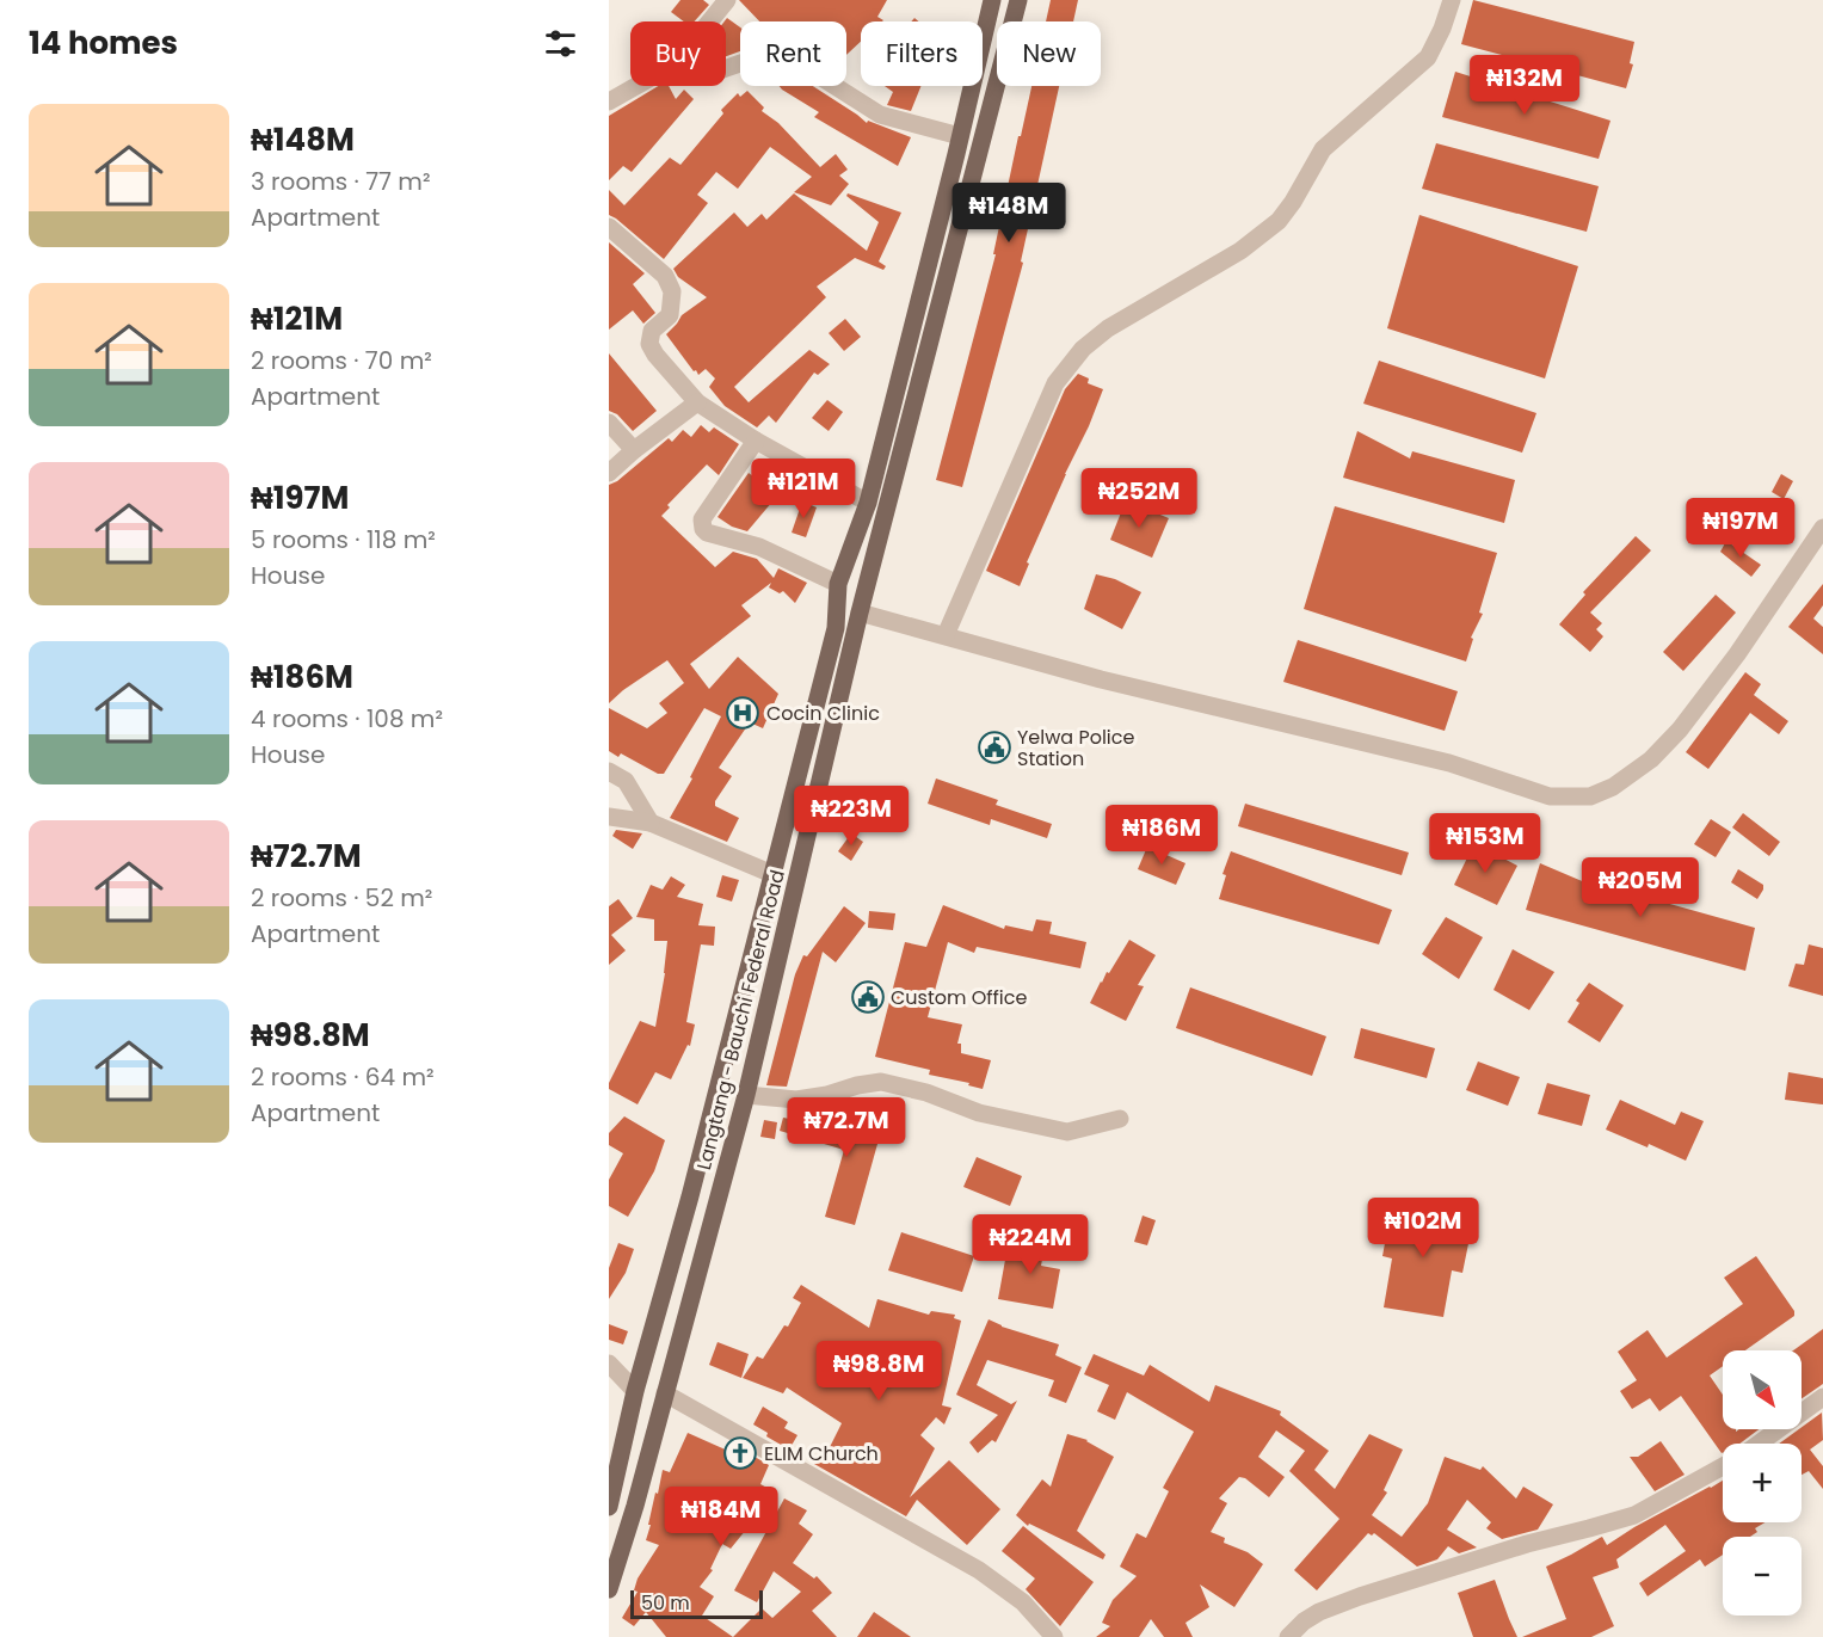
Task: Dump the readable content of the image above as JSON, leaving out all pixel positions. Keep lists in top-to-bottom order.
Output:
{
  "streets": {
    "main road": ["Langtang - Bauchi Federal Road"]
  },
  "places": {
    "hospital": ["Cocin Clinic"],
    "public building": ["Yelwa Police Station", "Custom Office"],
    "church": ["ELIM Church"]
  },
  "scale_bar": "50 m",
  "north": "bottom right",
  "page": {
    "heading": "14 homes",
    "chip": [
      "Buy",
      "Rent",
      "Filters",
      "New"
    ],
    "price": [
      "₦132M",
      "₦148M",
      "₦121M",
      "₦252M",
      "₦197M",
      "₦223M",
      "₦186M",
      "₦153M",
      "₦205M",
      "₦72.7M",
      "₦102M",
      "₦224M",
      "₦98.8M",
      "₦184M"
    ],
    "list": [
      {
        "name": "₦148M",
        "note": "3 rooms · 77 m² · Apartment"
      },
      {
        "name": "₦121M",
        "note": "2 rooms · 70 m² · Apartment"
      },
      {
        "name": "₦197M",
        "note": "5 rooms · 118 m² · House"
      },
      {
        "name": "₦186M",
        "note": "4 rooms · 108 m² · House"
      },
      {
        "name": "₦72.7M",
        "note": "2 rooms · 52 m² · Apartment"
      },
      {
        "name": "₦98.8M",
        "note": "2 rooms · 64 m² · Apartment"
      }
    ],
    "map_buttons": ["+", "−"],
    "scale": "50 m"
  }
}
